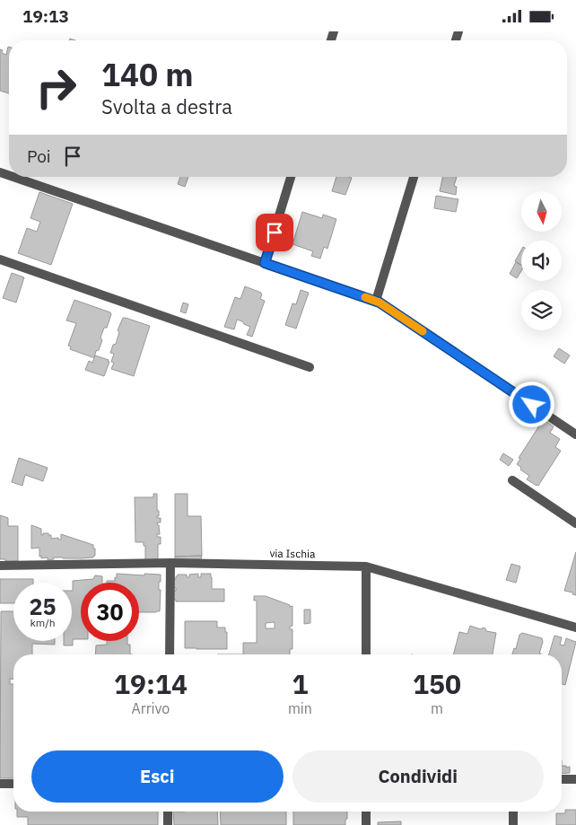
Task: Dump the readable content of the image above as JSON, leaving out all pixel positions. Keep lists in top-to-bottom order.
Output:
{
  "streets": {
    "street": ["via Ischia"]
  },
  "north": "bottom",
  "page": {
    "status": "19:13",
    "turn": ["140 m", "Svolta a destra"],
    "then": "Poi",
    "speed": "25 km/h",
    "limit": "30",
    "eta": [
      "19:14",
      "Arrivo",
      "1",
      "min",
      "150",
      "m"
    ],
    "buttons": ["Esci", "Condividi"]
  }
}
